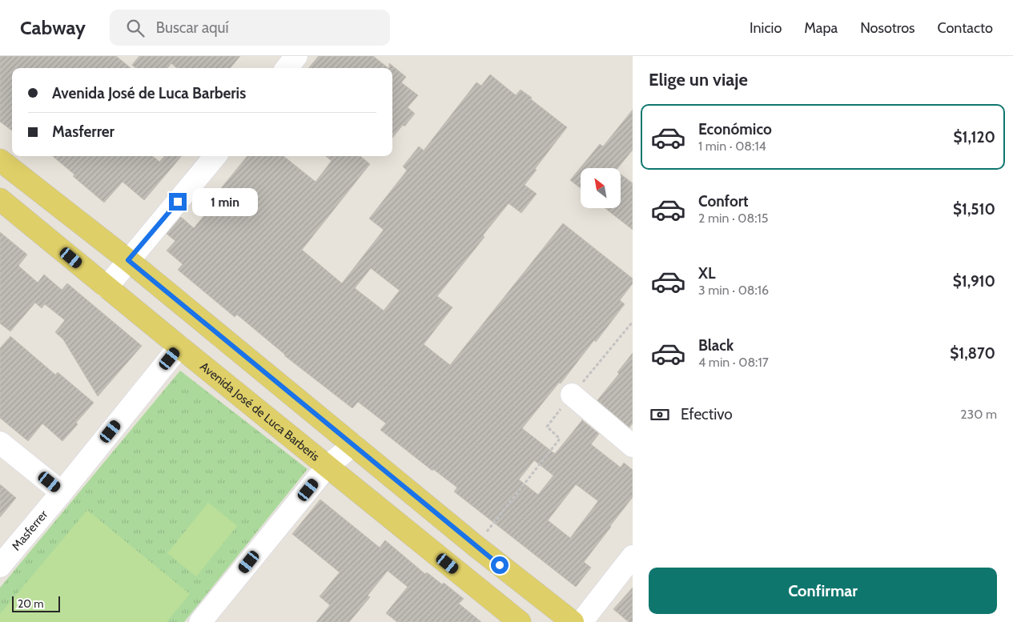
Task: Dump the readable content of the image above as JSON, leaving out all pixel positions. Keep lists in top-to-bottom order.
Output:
{
  "streets": {
    "main road": ["Avenida José de Luca Barberis"],
    "street": ["Masferrer"]
  },
  "crossings": [
    ["Avenida José de Luca Barberis", "Masferrer"]
  ],
  "scale_bar": "20 m",
  "north": "top left",
  "page": {
    "header": "Cabway",
    "search": "Buscar aquí",
    "nav": [
      "Inicio",
      "Mapa",
      "Nosotros",
      "Contacto"
    ],
    "heading": "Elige un viaje",
    "banner": ["Avenida José de Luca Barberis", "Masferrer"],
    "list": [
      {
        "name": "Económico",
        "note": "1 min · 08:14",
        "value": "$1,120"
      },
      {
        "name": "Confort",
        "note": "2 min · 08:15",
        "value": "$1,510"
      },
      {
        "name": "XL",
        "note": "3 min · 08:16",
        "value": "$1,910"
      },
      {
        "name": "Black",
        "note": "4 min · 08:17",
        "value": "$1,870"
      }
    ],
    "bubble": "1 min",
    "pay": ["Efectivo", "230 m"],
    "buttons": "Confirmar",
    "scale": "20 m"
  }
}
